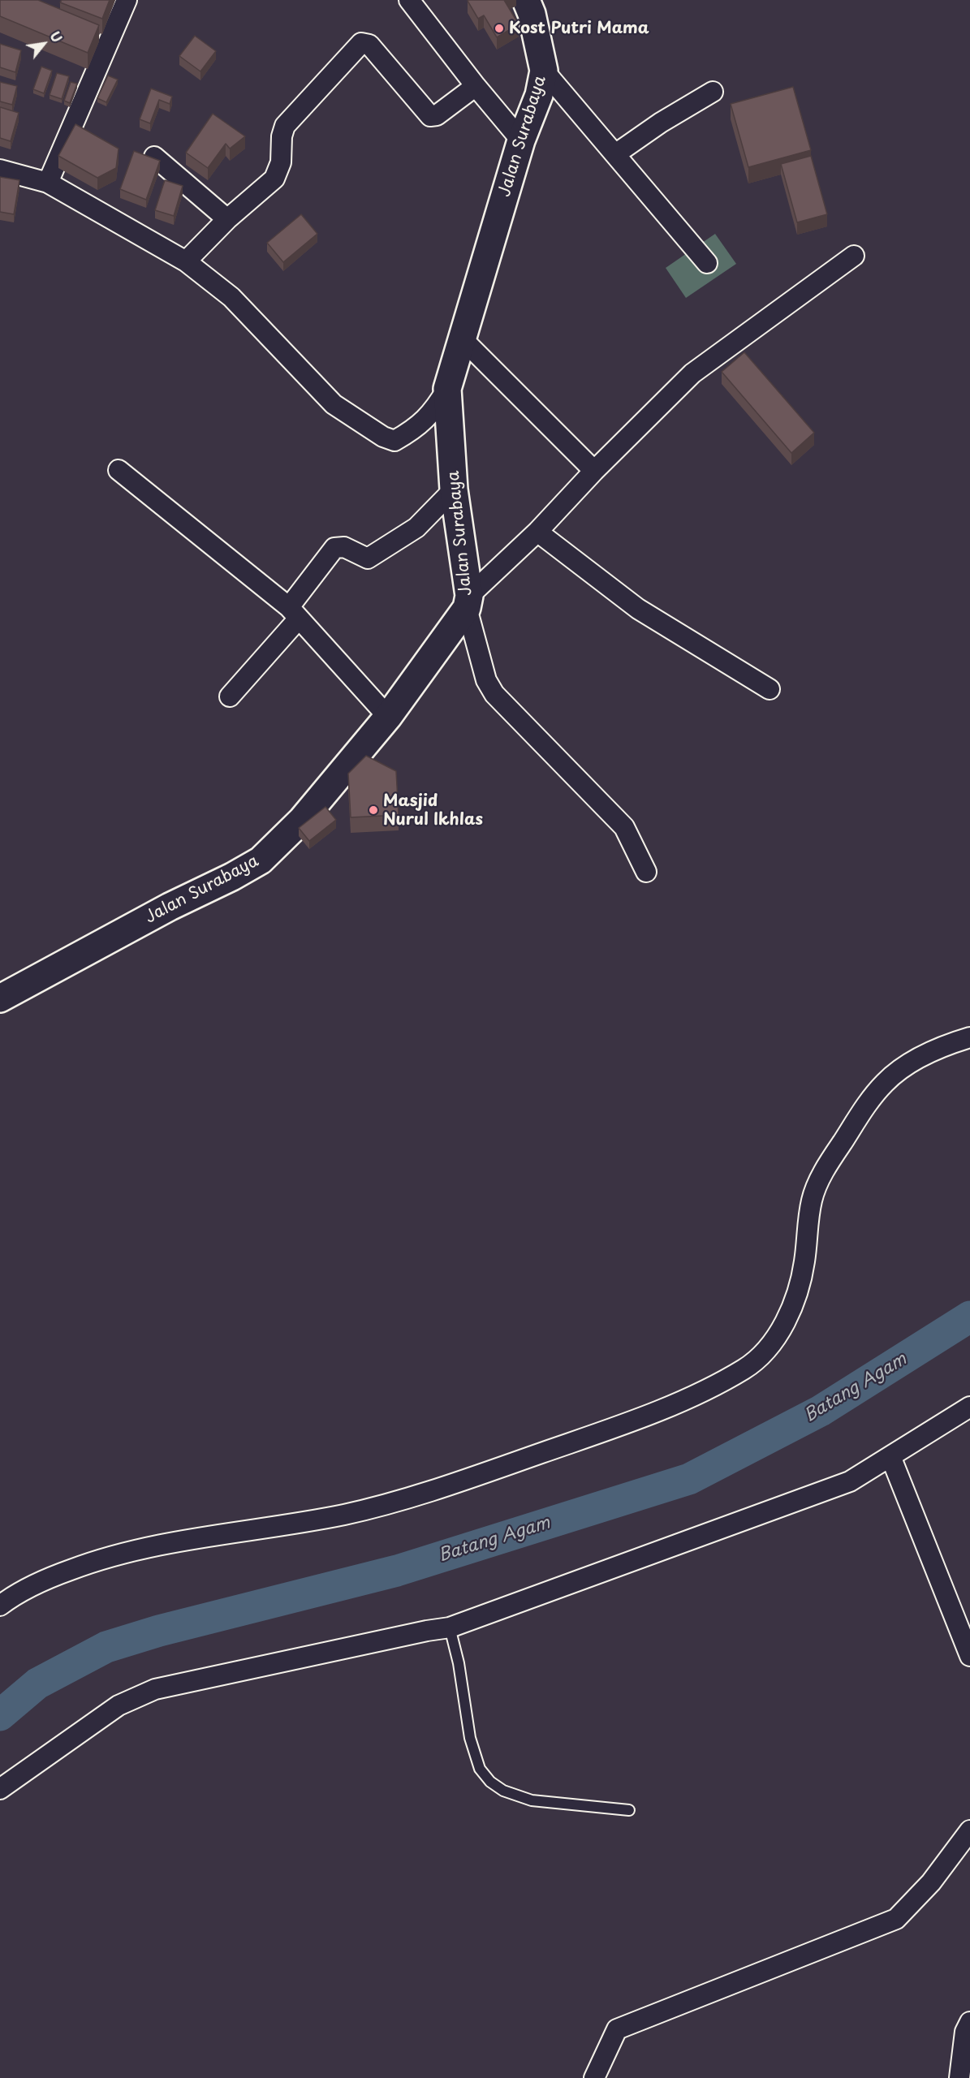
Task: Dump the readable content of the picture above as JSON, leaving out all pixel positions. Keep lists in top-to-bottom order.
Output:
{
  "streets": {
    "street": ["Jalan Surabaya"]
  },
  "water": ["Batang Agam"],
  "places": ["Kost Putri Mama", "Masjid Nurul Ikhlas"],
  "north": "top right"
}
